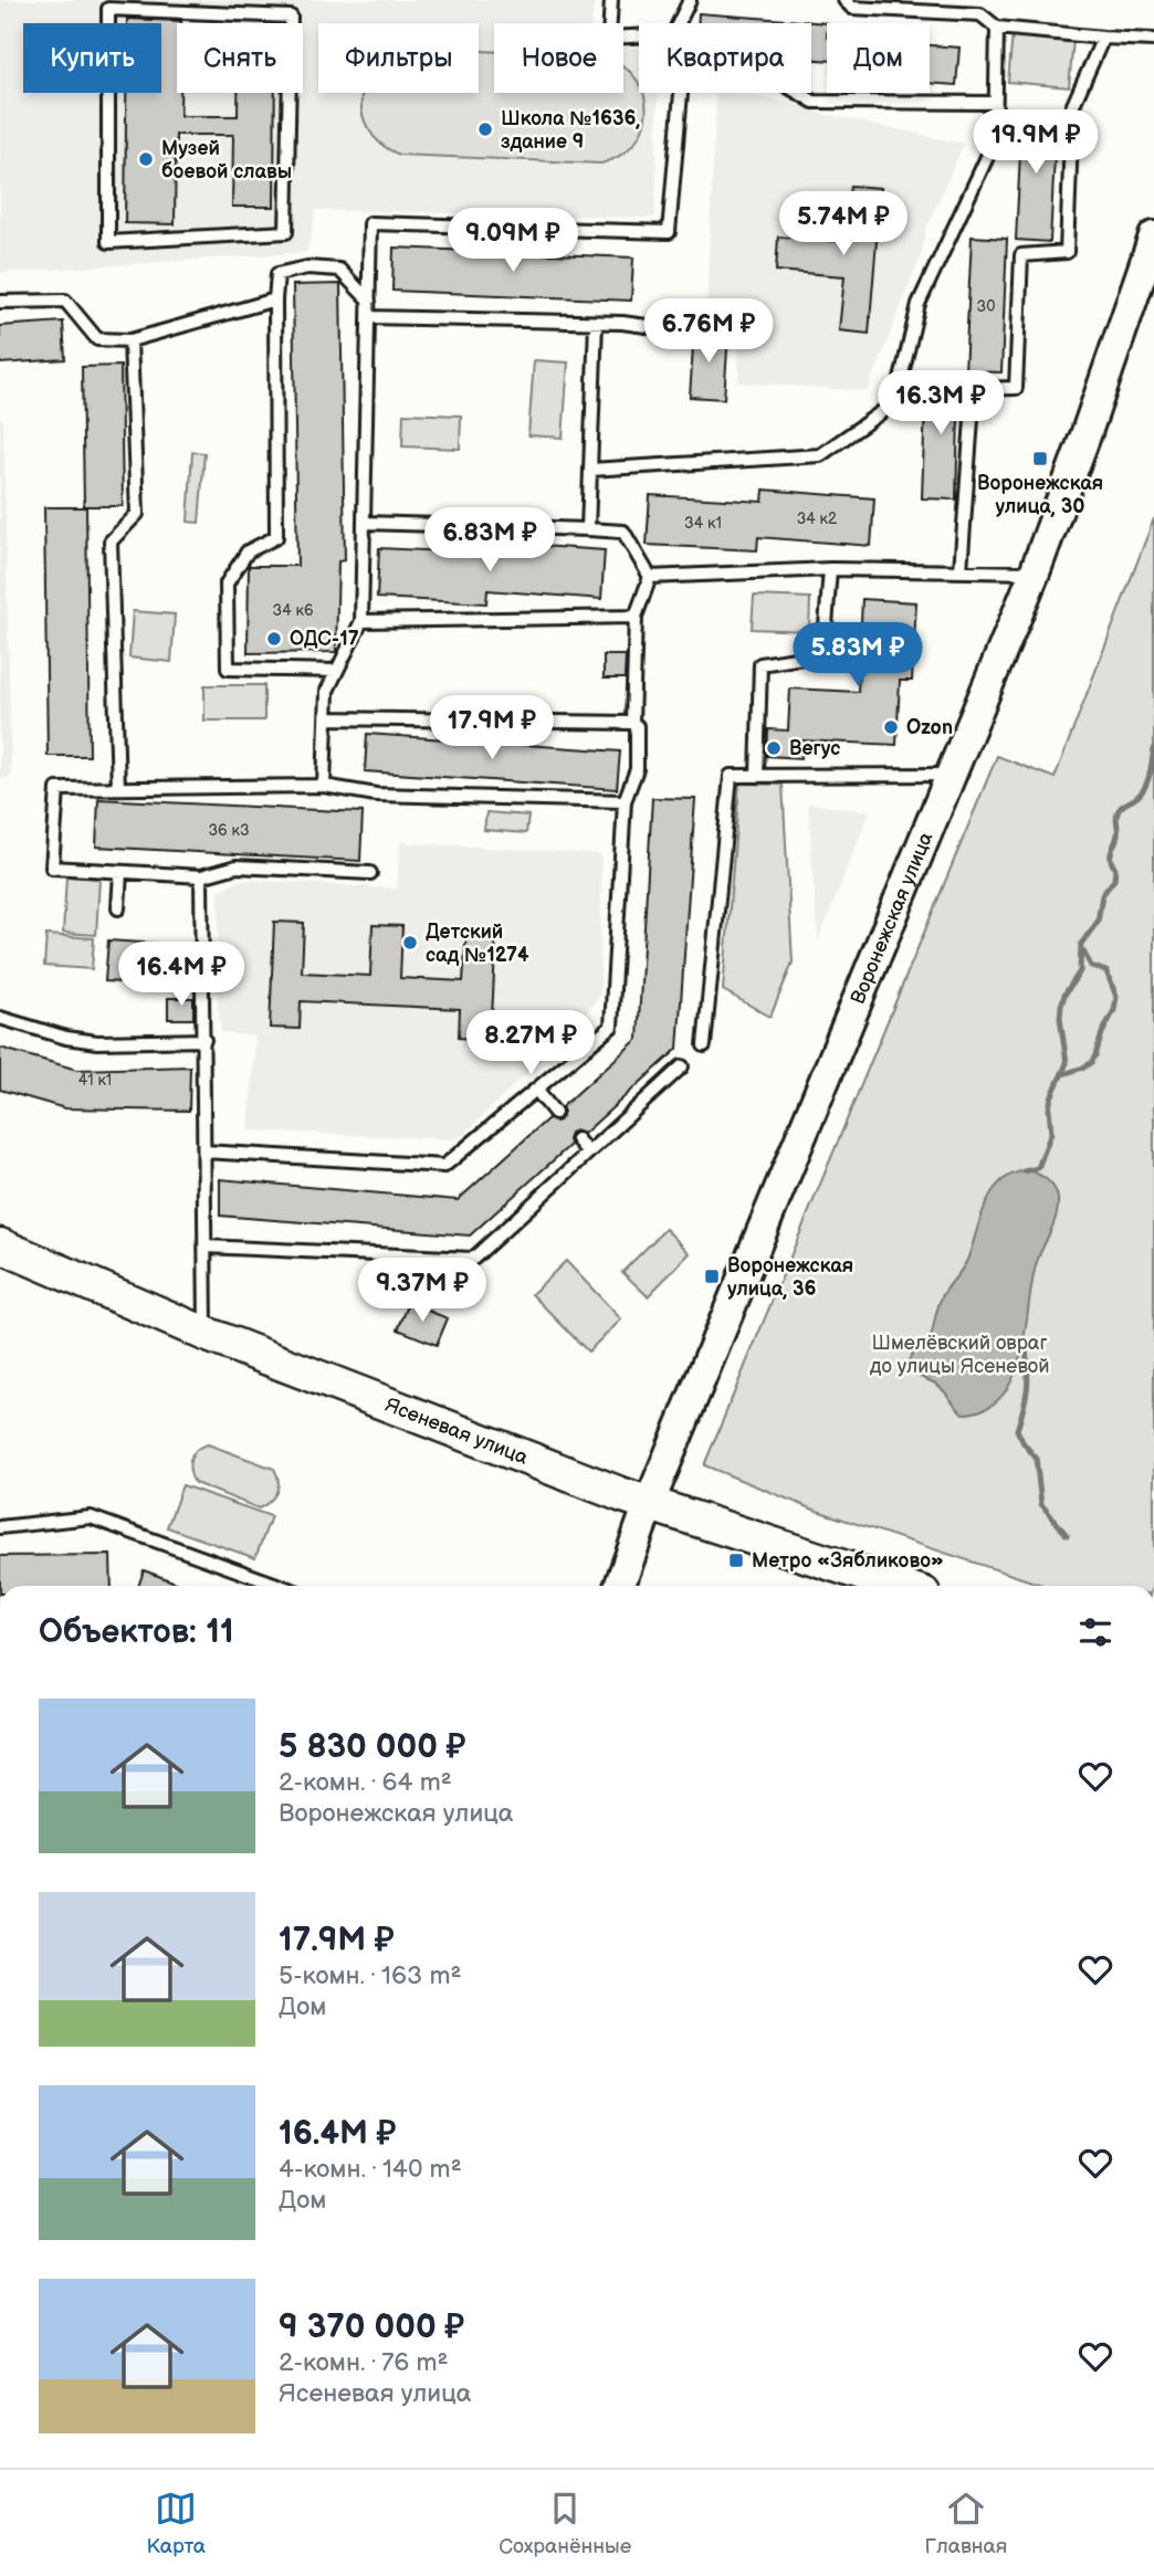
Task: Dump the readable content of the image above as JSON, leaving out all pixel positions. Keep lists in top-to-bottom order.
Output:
{
  "streets": {
    "main road": ["Ясеневая улица"],
    "street": ["Воронежская улица"]
  },
  "crossings": [
    ["Воронежская улица", "Ясеневая улица"]
  ],
  "parks": ["Шмелёвский овраг до улицы Ясеневой"],
  "places": {
    "other": [
      "Школа №1636, здание 9",
      "Музей боевой славы",
      "ОДС-17",
      "Ozon",
      "Вегус",
      "Детский сад №1274"
    ],
    "transit": ["Воронежская улица, 30", "Воронежская улица, 36", "Метро «Зябликово»"]
  },
  "house_numbers": [
    "30",
    "34 к2",
    "34 к1",
    "34 к6",
    "36 к3",
    "41 к1"
  ],
  "page": {
    "chip": [
      "Купить",
      "Снять",
      "Фильтры",
      "Новое",
      "Квартира",
      "Дом"
    ],
    "price": [
      "19.9M ₽",
      "5.74M ₽",
      "9.09M ₽",
      "6.76M ₽",
      "16.3M ₽",
      "6.83M ₽",
      "5.83M ₽",
      "17.9M ₽",
      "16.4M ₽",
      "8.27M ₽",
      "9.37M ₽"
    ],
    "heading": "Объектов: 11",
    "list": [
      {
        "name": "5 830 000 ₽",
        "note": "2-комн. · 64 m² · Воронежская улица"
      },
      {
        "name": "17.9M ₽",
        "note": "5-комн. · 163 m² · Дом"
      },
      {
        "name": "16.4M ₽",
        "note": "4-комн. · 140 m² · Дом"
      },
      {
        "name": "9 370 000 ₽",
        "note": "2-комн. · 76 m² · Ясеневая улица"
      }
    ],
    "tabs": ["Карта", "Сохранённые", "Главная"]
  }
}
